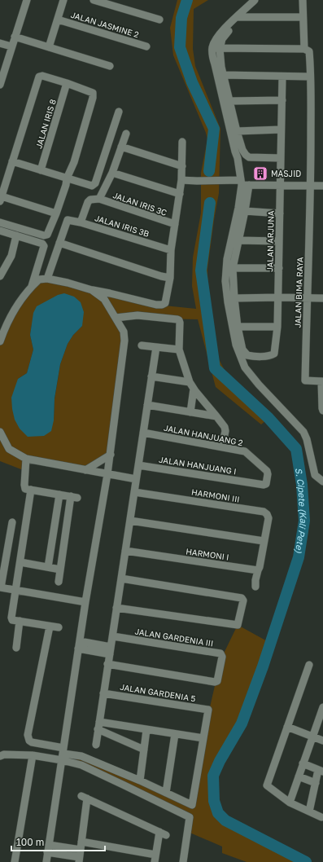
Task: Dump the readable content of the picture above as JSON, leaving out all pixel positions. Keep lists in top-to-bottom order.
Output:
{
  "streets": {
    "street": [
      "JALAN JASMINE 2",
      "JALAN IRIS 8",
      "JALAN IRIS 3C",
      "JALAN IRIS 3B",
      "JALAN ARJUNA",
      "JALAN BIMA RAYA",
      "JALAN HANJUANG 2",
      "JALAN HANJUANG I",
      "HARMONI III",
      "HARMONI I",
      "JALAN GARDENIA III",
      "JALAN GARDENIA 5"
    ]
  },
  "crossings": [
    ["JALAN HANJUANG 2", "JALAN HANJUANG I"]
  ],
  "water": ["S. Cipete (Kali Pete)"],
  "places": {
    "building": ["MASJID"]
  },
  "scale_bar": "100 m"
}
